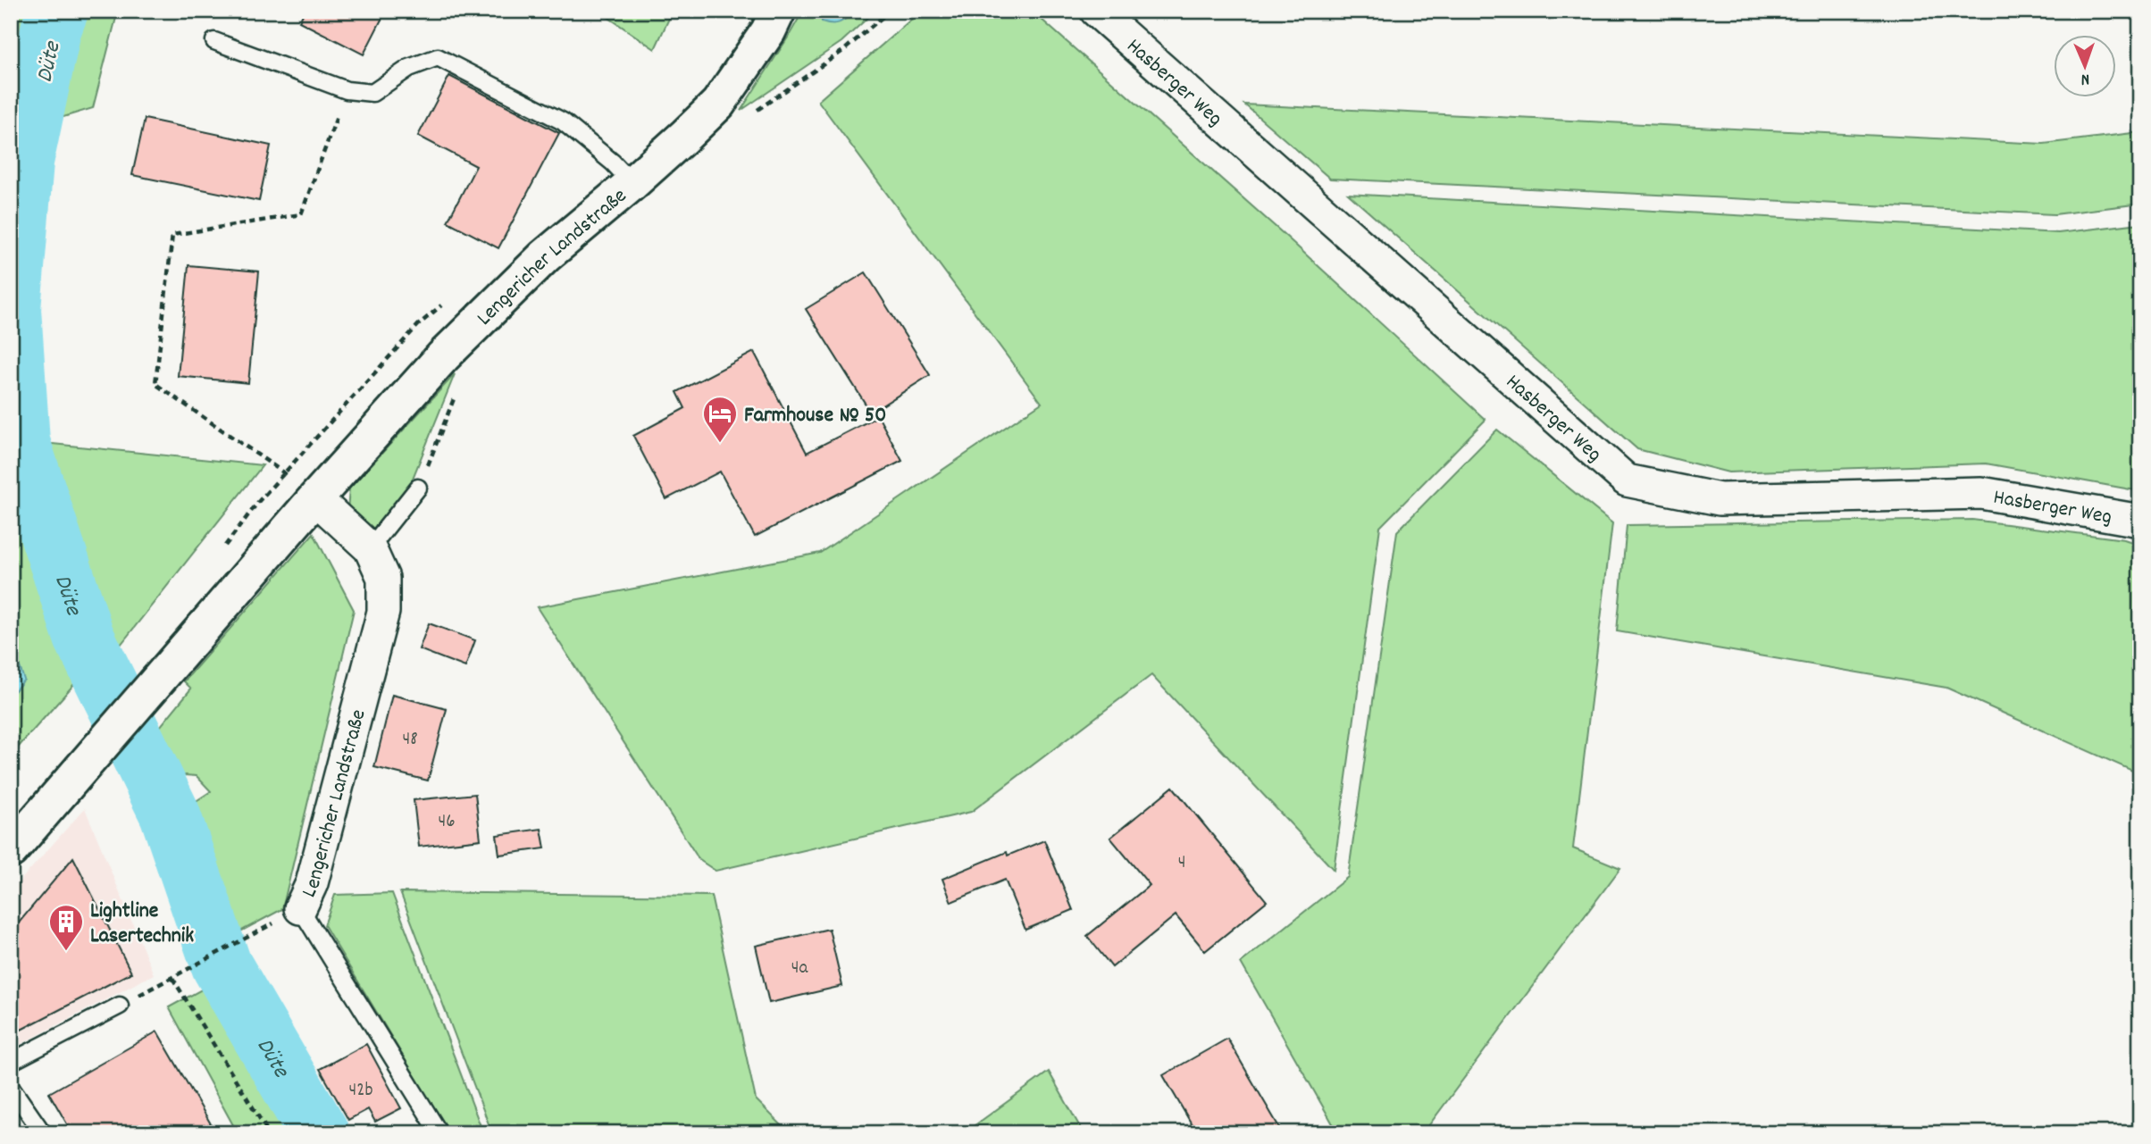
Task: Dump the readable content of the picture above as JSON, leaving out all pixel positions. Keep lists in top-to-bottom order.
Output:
{
  "streets": {
    "main road": ["Lengericher Landstraße"],
    "street": ["Hasberger Weg"]
  },
  "water": ["Düte"],
  "places": {
    "hotel": ["Farmhouse № 50"],
    "building": ["Lightline Lasertechnik"]
  },
  "house_numbers": [
    "48",
    "46",
    "4",
    "4a",
    "42b"
  ],
  "north": "bottom"
}
